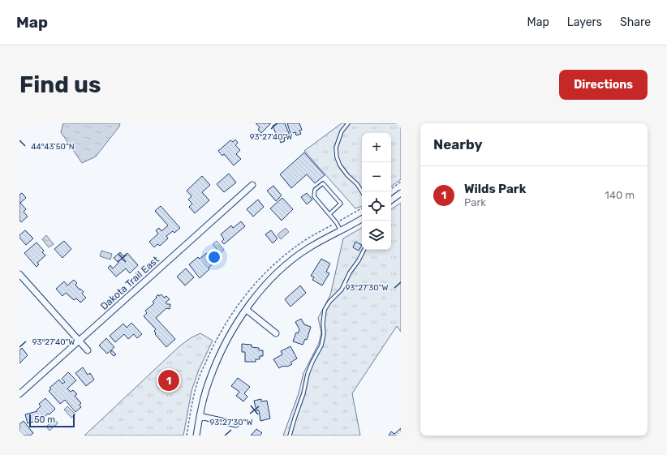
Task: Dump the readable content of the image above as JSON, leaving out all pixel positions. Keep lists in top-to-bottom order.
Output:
{
  "streets": {
    "street": ["Dakota Trail East"]
  },
  "scale_bar": "50 m",
  "page": {
    "header": "Map",
    "nav": ["Map", "Layers", "Share"],
    "buttons": "Directions",
    "title": "Find us",
    "heading": "Nearby",
    "map_buttons": ["+", "−"],
    "list": [
      {
        "mark": "1",
        "name": "Wilds Park",
        "note": "Park",
        "value": "140 m"
      }
    ],
    "pins": "1",
    "scale": "50 m"
  },
  "coordinates": ["93°27'40\"W", "44°43'50\"N", "93°27'30\"W"]
}
